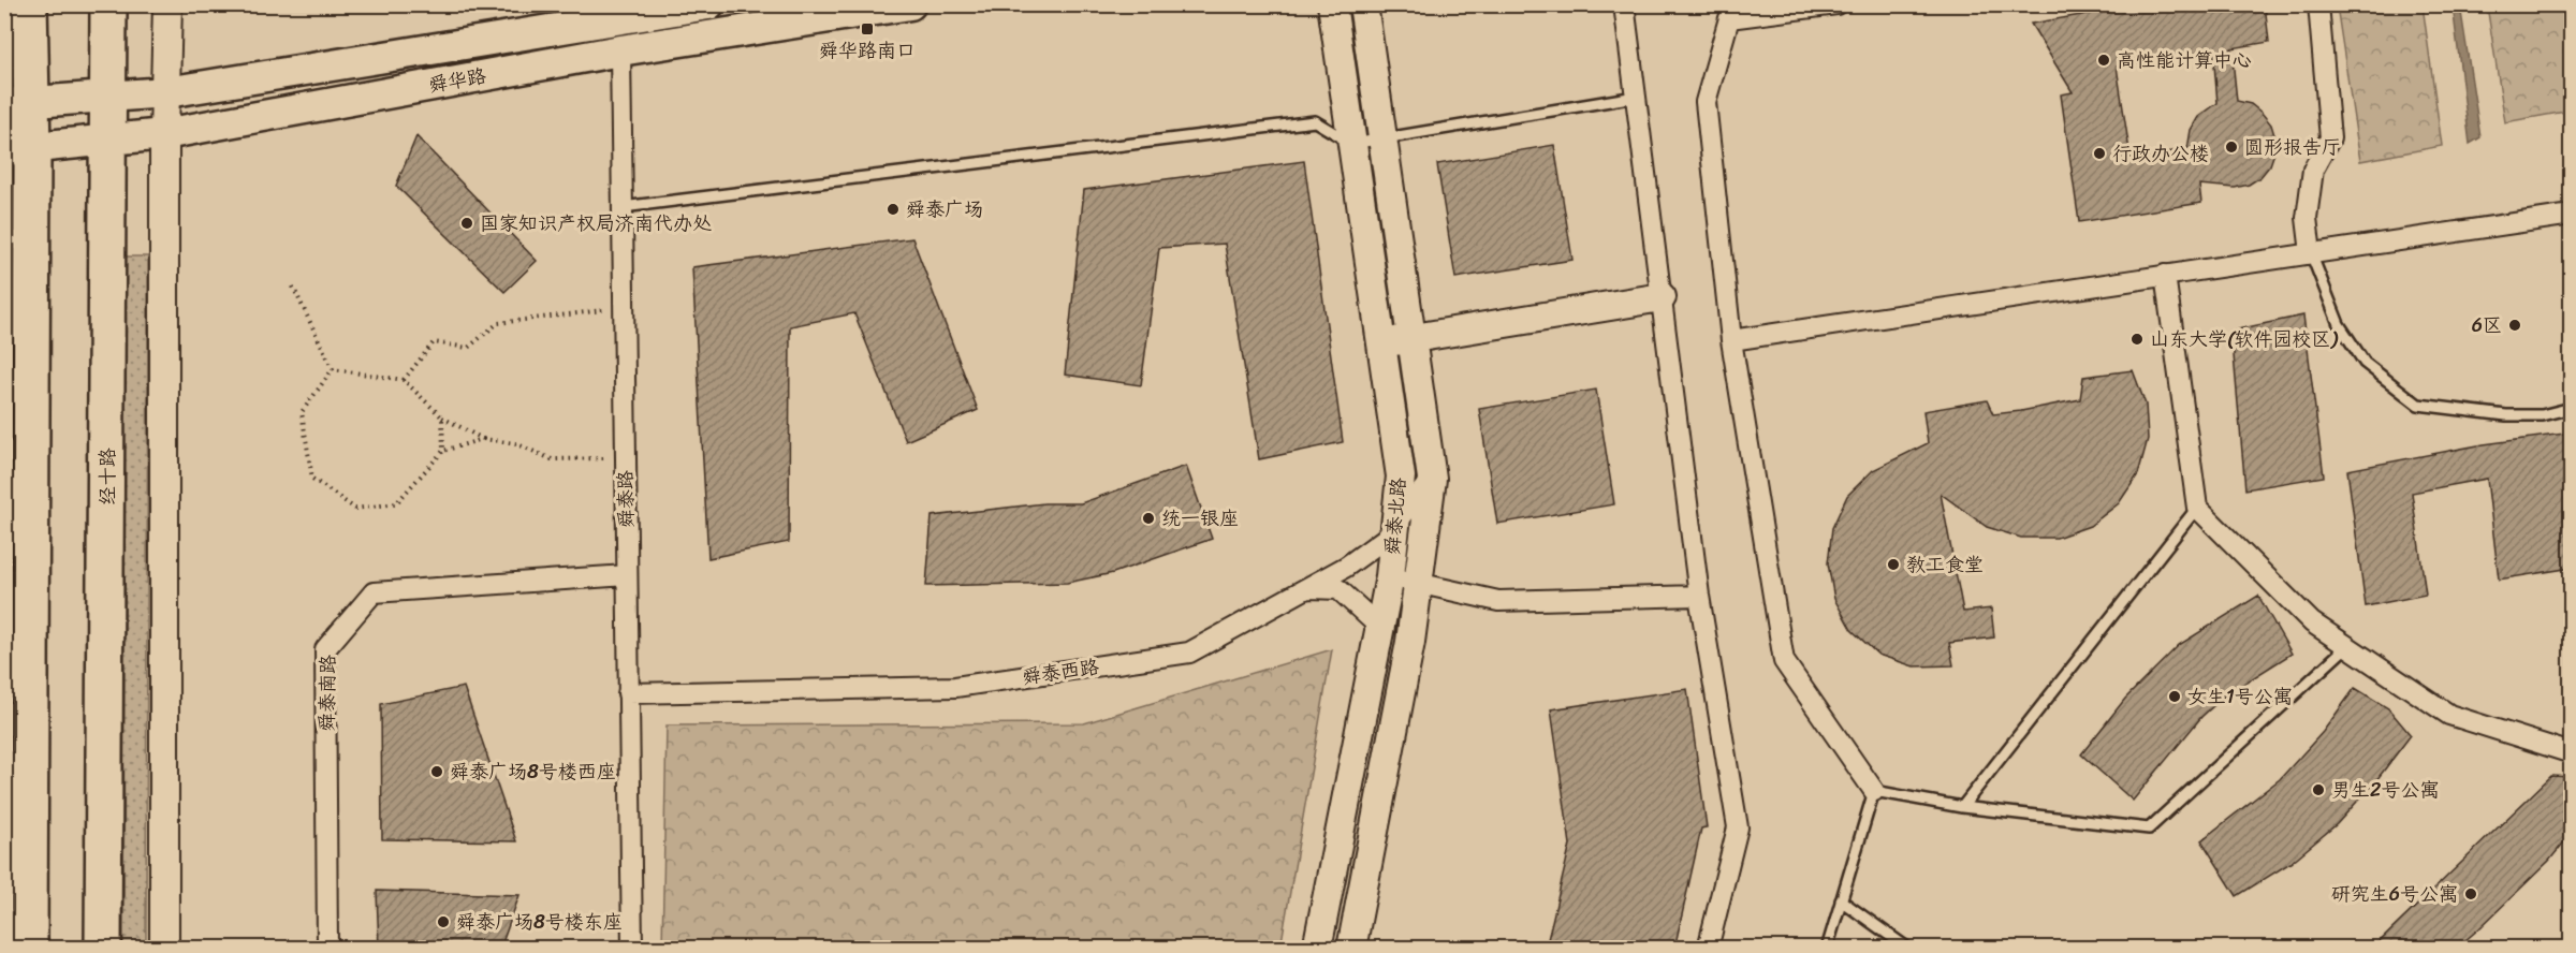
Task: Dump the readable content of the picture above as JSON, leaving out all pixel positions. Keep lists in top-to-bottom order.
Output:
{
  "streets": {
    "highway": ["经十路"],
    "main road": ["舜华路", "舜泰北路"],
    "street": ["舜泰路", "舜泰西路", "舜泰南路"]
  },
  "crossings": [
    ["舜华路", "经十路"],
    ["舜华路", "舜泰路"],
    ["舜泰路", "舜泰西路"],
    ["舜泰路", "舜泰南路"],
    ["舜泰北路", "舜泰西路"]
  ],
  "places": {
    "transit": ["舜华路南口"],
    "other": [
      "高性能计算中心",
      "圆形报告厅",
      "行政办公楼",
      "舜泰广场",
      "国家知识产权局济南代办处",
      "6区",
      "山东大学(软件园校区)",
      "统一银座",
      "教工食堂",
      "女生1号公寓",
      "舜泰广场8号楼西座",
      "男生2号公寓",
      "研究生6号公寓",
      "舜泰广场8号楼东座"
    ]
  }
}
